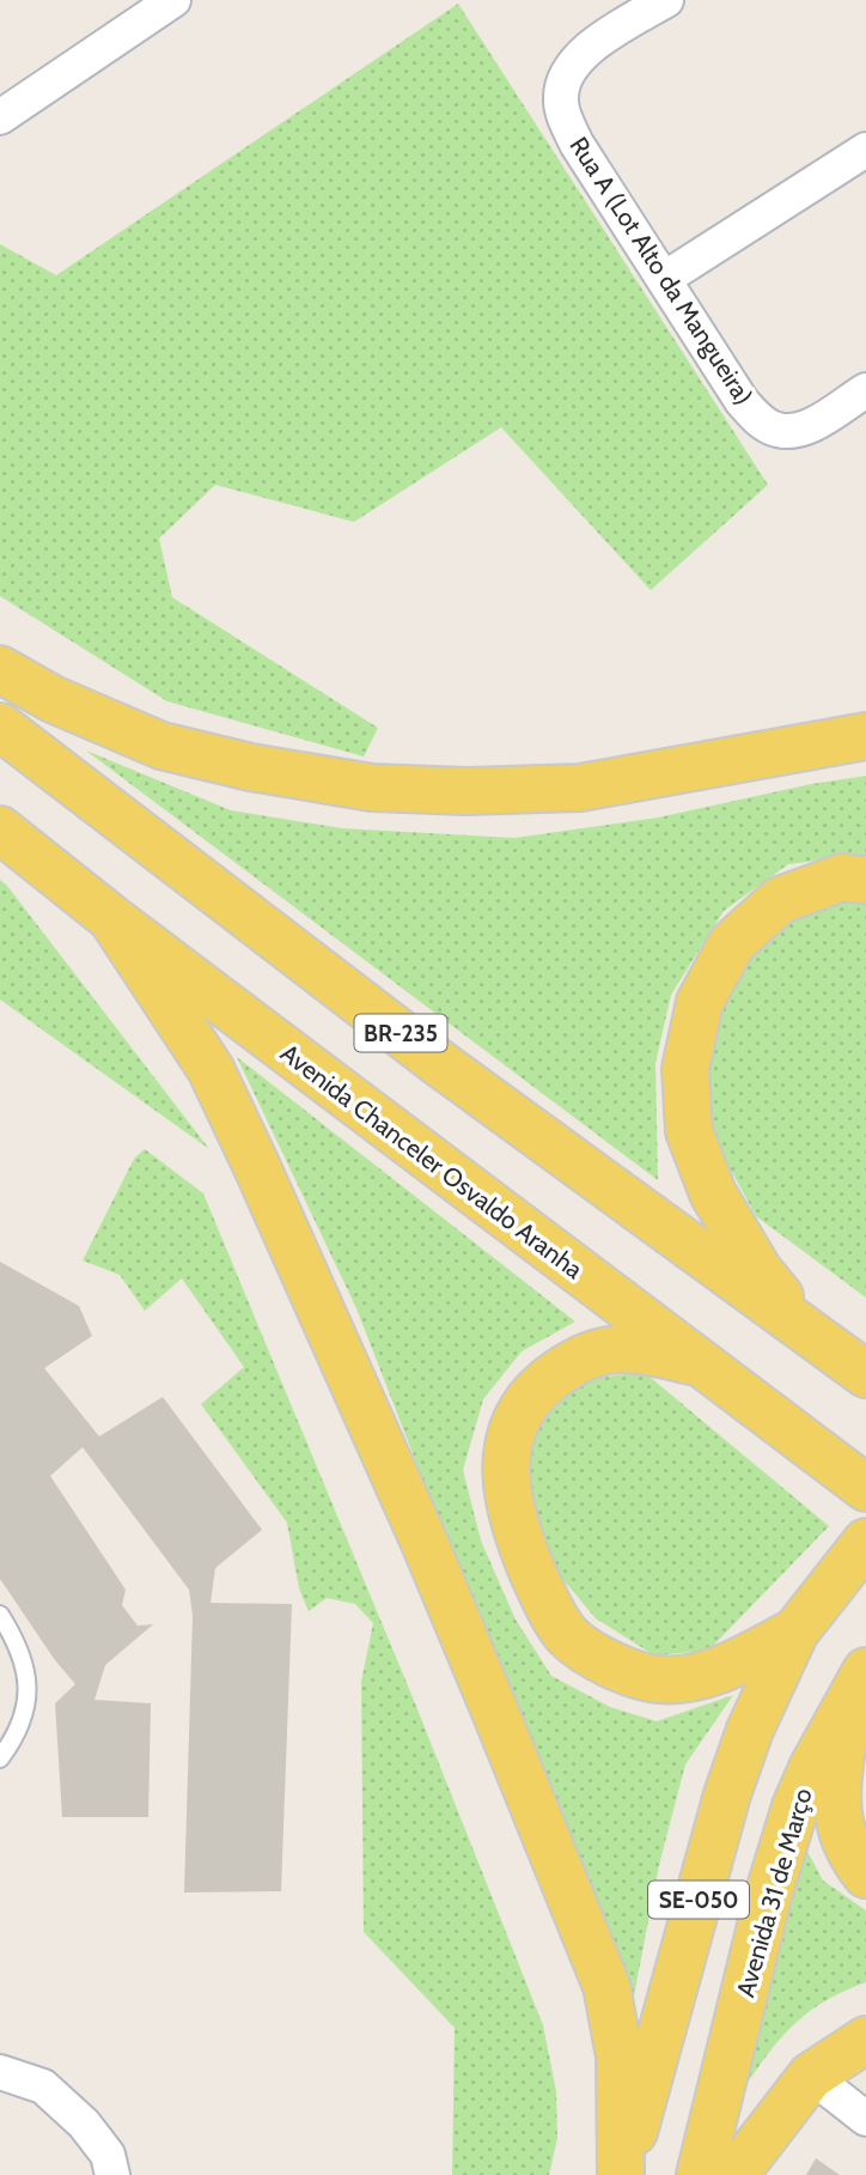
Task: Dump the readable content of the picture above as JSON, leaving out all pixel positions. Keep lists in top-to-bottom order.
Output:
{
  "streets": {
    "main road": [
      "BR-235",
      "Avenida Chanceler Osvaldo Aranha",
      "Avenida 31 de Março",
      "SE-050"
    ],
    "street": ["Rua A (Lot Alto da Mangueira)"]
  }
}
